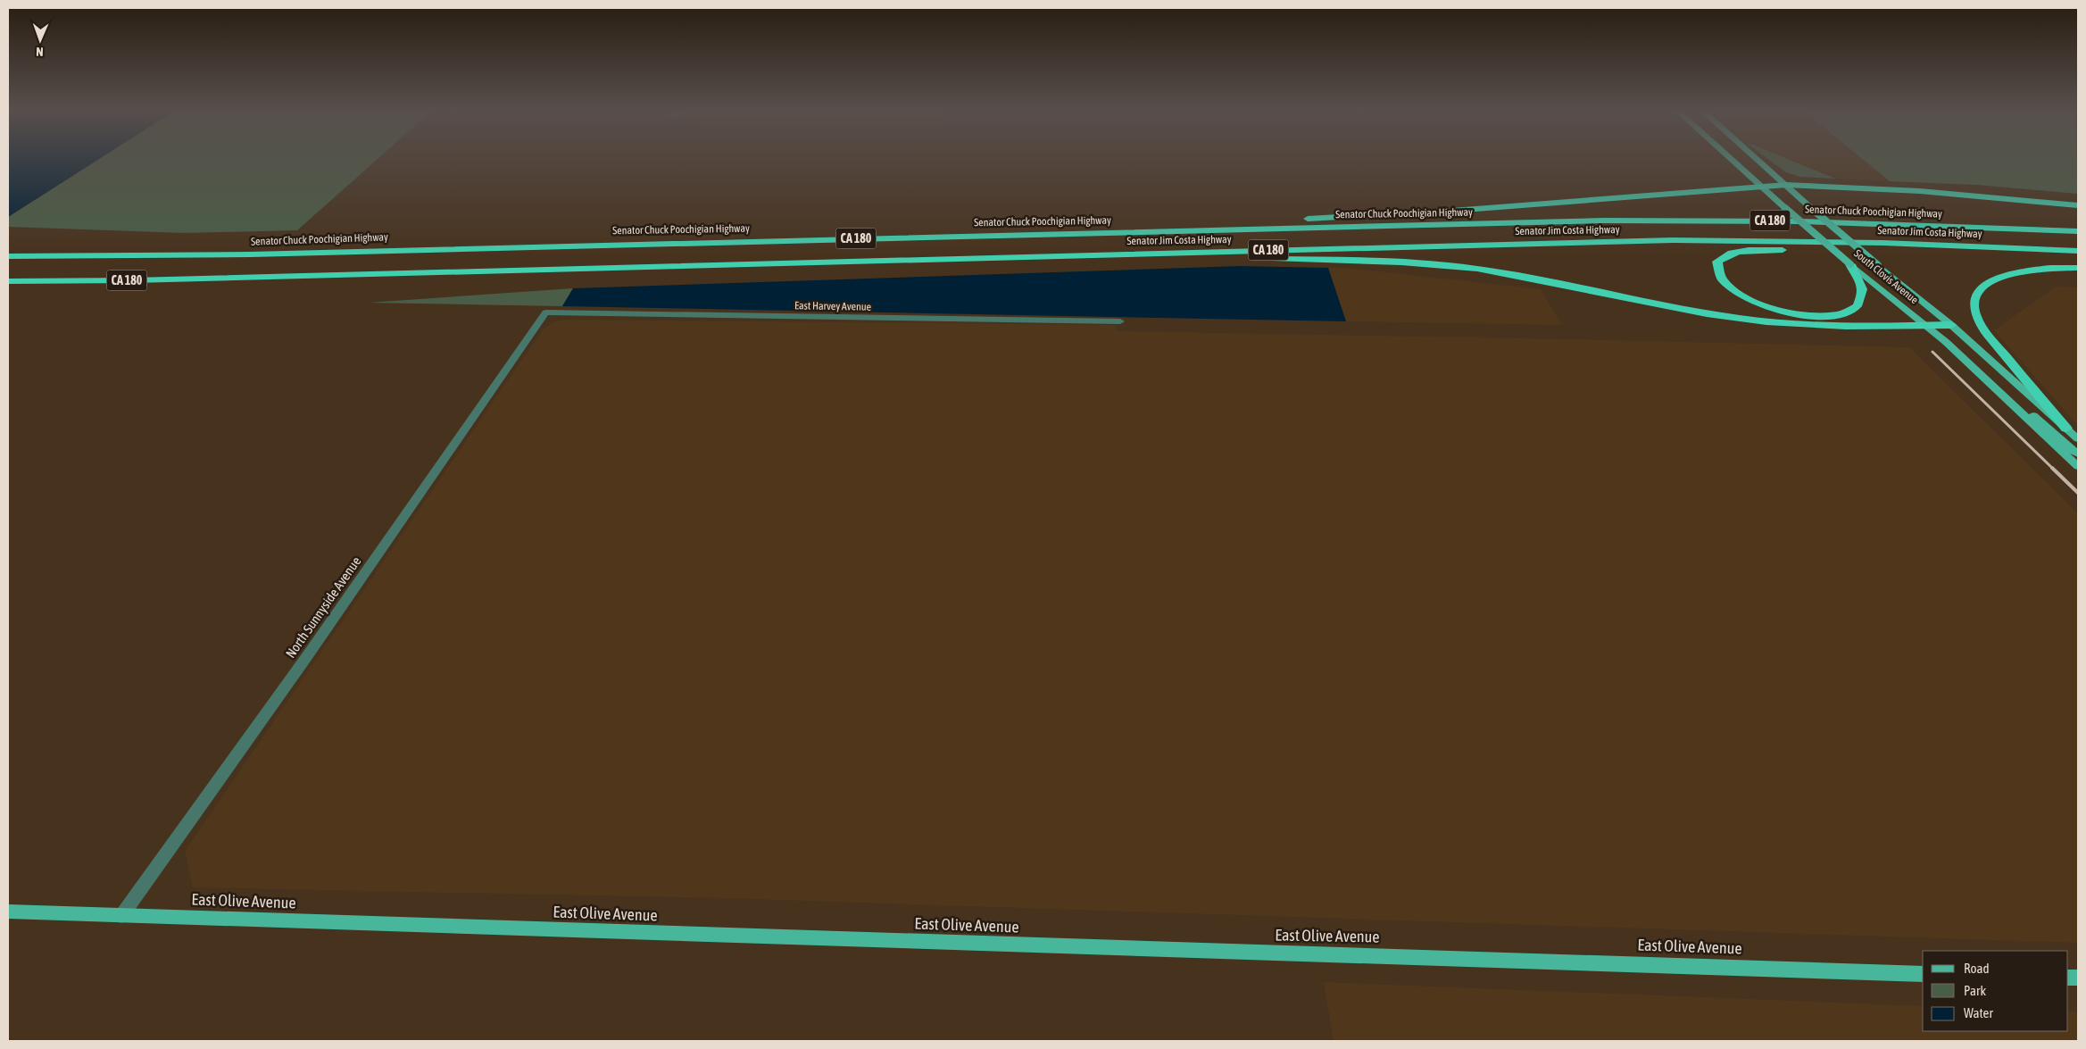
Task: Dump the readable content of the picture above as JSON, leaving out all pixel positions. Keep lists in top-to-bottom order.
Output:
{
  "streets": {
    "highway": ["Senator Chuck Poochigian Highway", "CA 180", "Senator Jim Costa Highway"],
    "main road": ["South Clovis Avenue", "East Olive Avenue"],
    "street": ["East Harvey Avenue", "North Sunnyside Avenue"]
  },
  "crossings": [
    ["CA 180", "Senator Jim Costa Highway"],
    ["East Harvey Avenue", "North Sunnyside Avenue"],
    ["North Sunnyside Avenue", "East Olive Avenue"]
  ],
  "legend": ["Road", "Park", "Water"],
  "north": "bottom"
}
